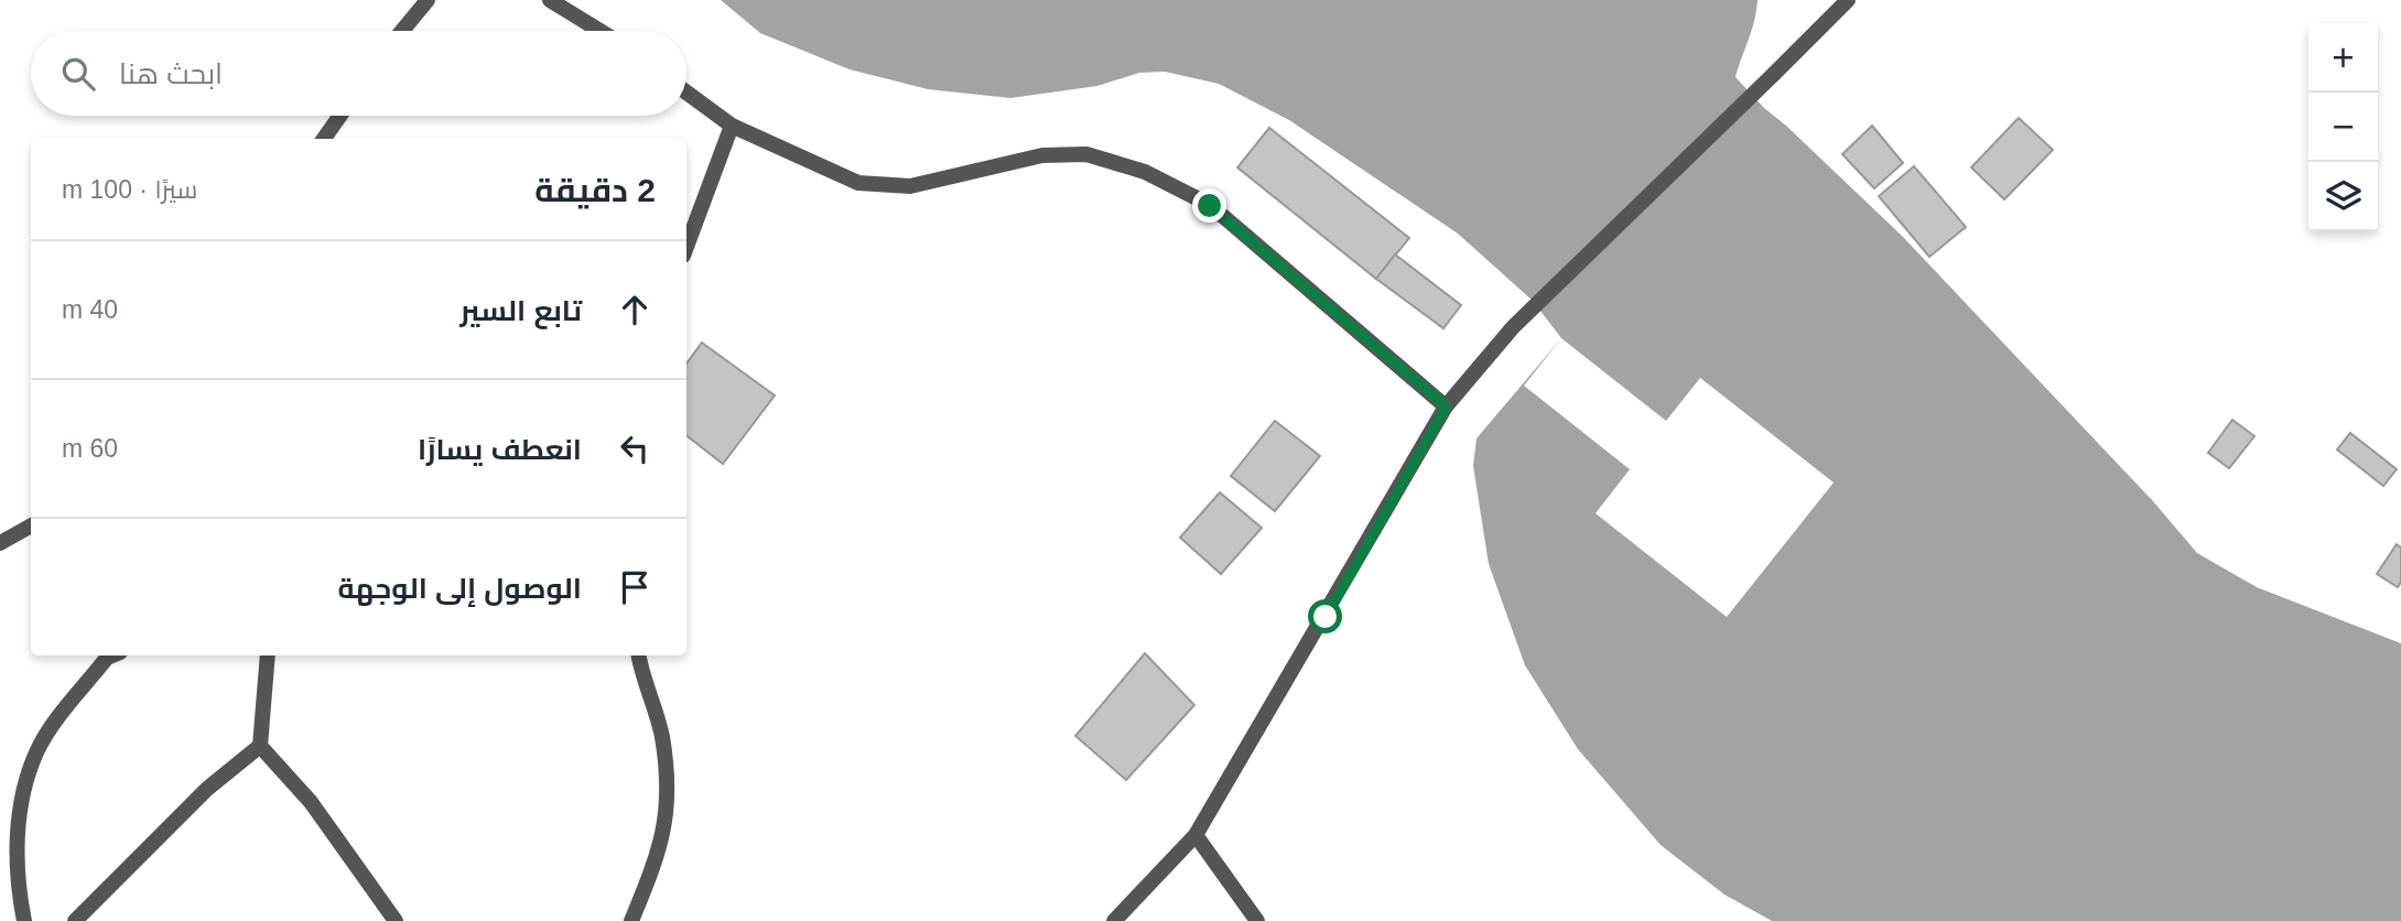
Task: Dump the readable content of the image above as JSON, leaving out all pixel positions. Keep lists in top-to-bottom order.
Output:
{
  "page": {
    "map_buttons": ["+", "−"],
    "search": "ابحث هنا",
    "heading": ["2 دقيقة", "سيرًا · 100 m"],
    "list": [
      ["تابع السير", "40 m"],
      ["انعطف يسارًا", "60 m"],
      "الوصول إلى الوجهة"
    ]
  }
}
